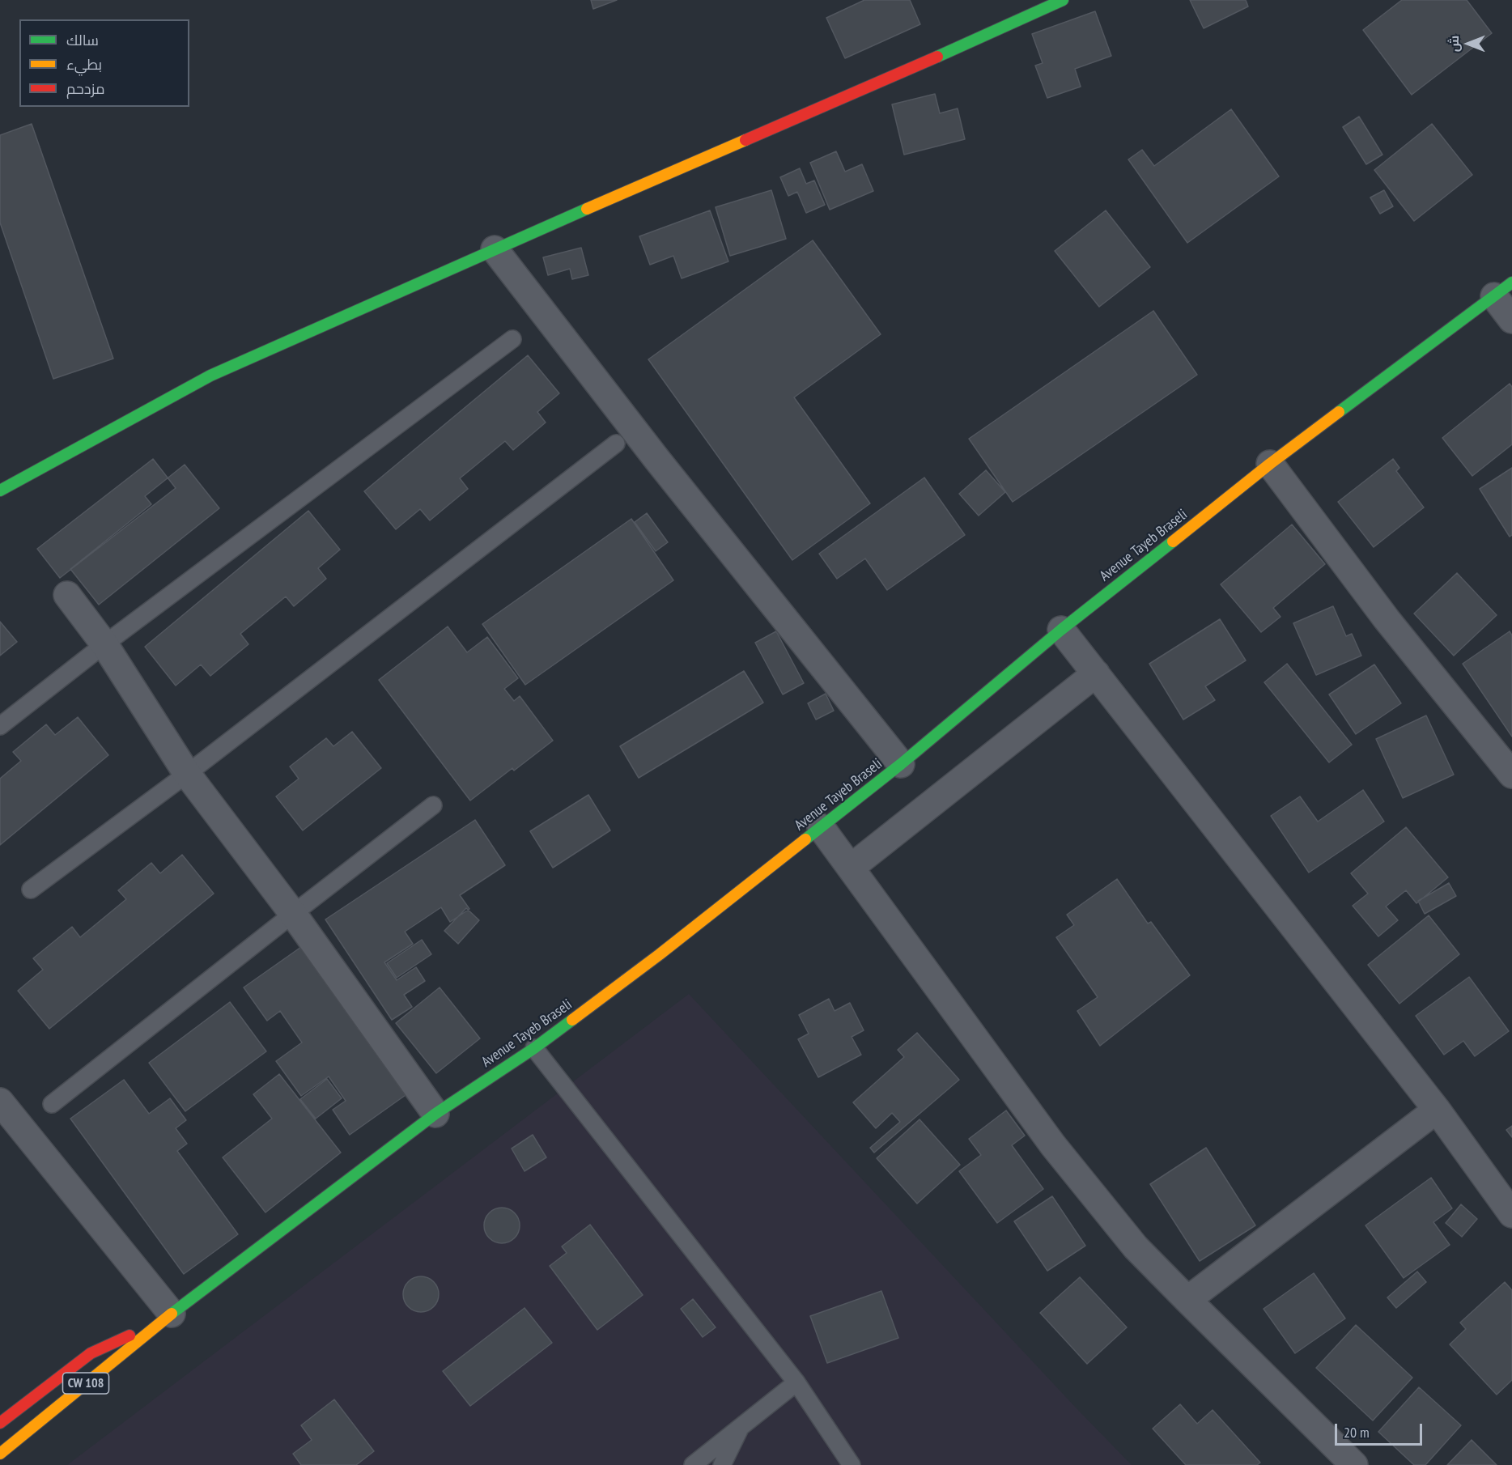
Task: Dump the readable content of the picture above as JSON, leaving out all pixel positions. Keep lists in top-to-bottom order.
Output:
{
  "streets": {
    "main road": ["Avenue Tayeb Braseli", "CW 108"]
  },
  "crossings": [
    ["Avenue Tayeb Braseli", "CW 108"]
  ],
  "legend": ["سالك", "بطيء", "مزدحم"],
  "scale_bar": "20 m",
  "north": "left"
}
